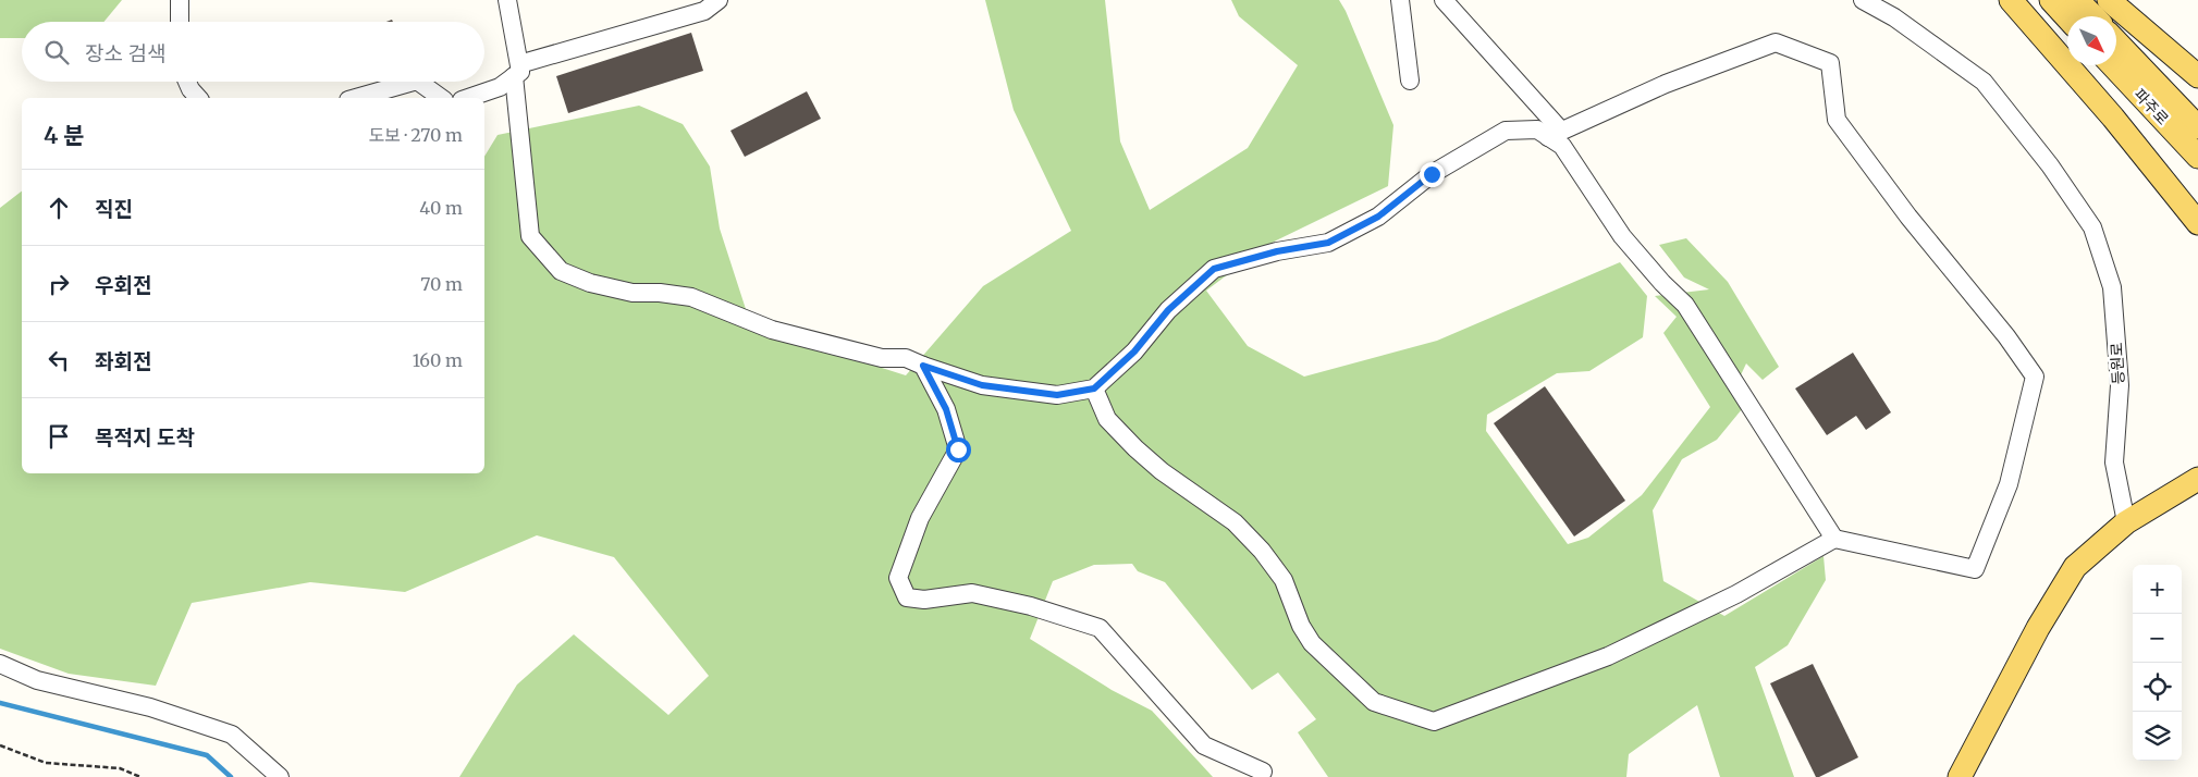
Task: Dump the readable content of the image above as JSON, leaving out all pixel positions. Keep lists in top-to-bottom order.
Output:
{
  "streets": {
    "main road": ["파주로"],
    "street": ["등원로"]
  },
  "north": "bottom right",
  "page": {
    "search": "장소 검색",
    "heading": ["4 분", "도보 · 270 m"],
    "list": [
      ["직진", "40 m"],
      ["우회전", "70 m"],
      ["좌회전", "160 m"],
      "목적지 도착"
    ],
    "map_buttons": ["+", "−"]
  }
}
